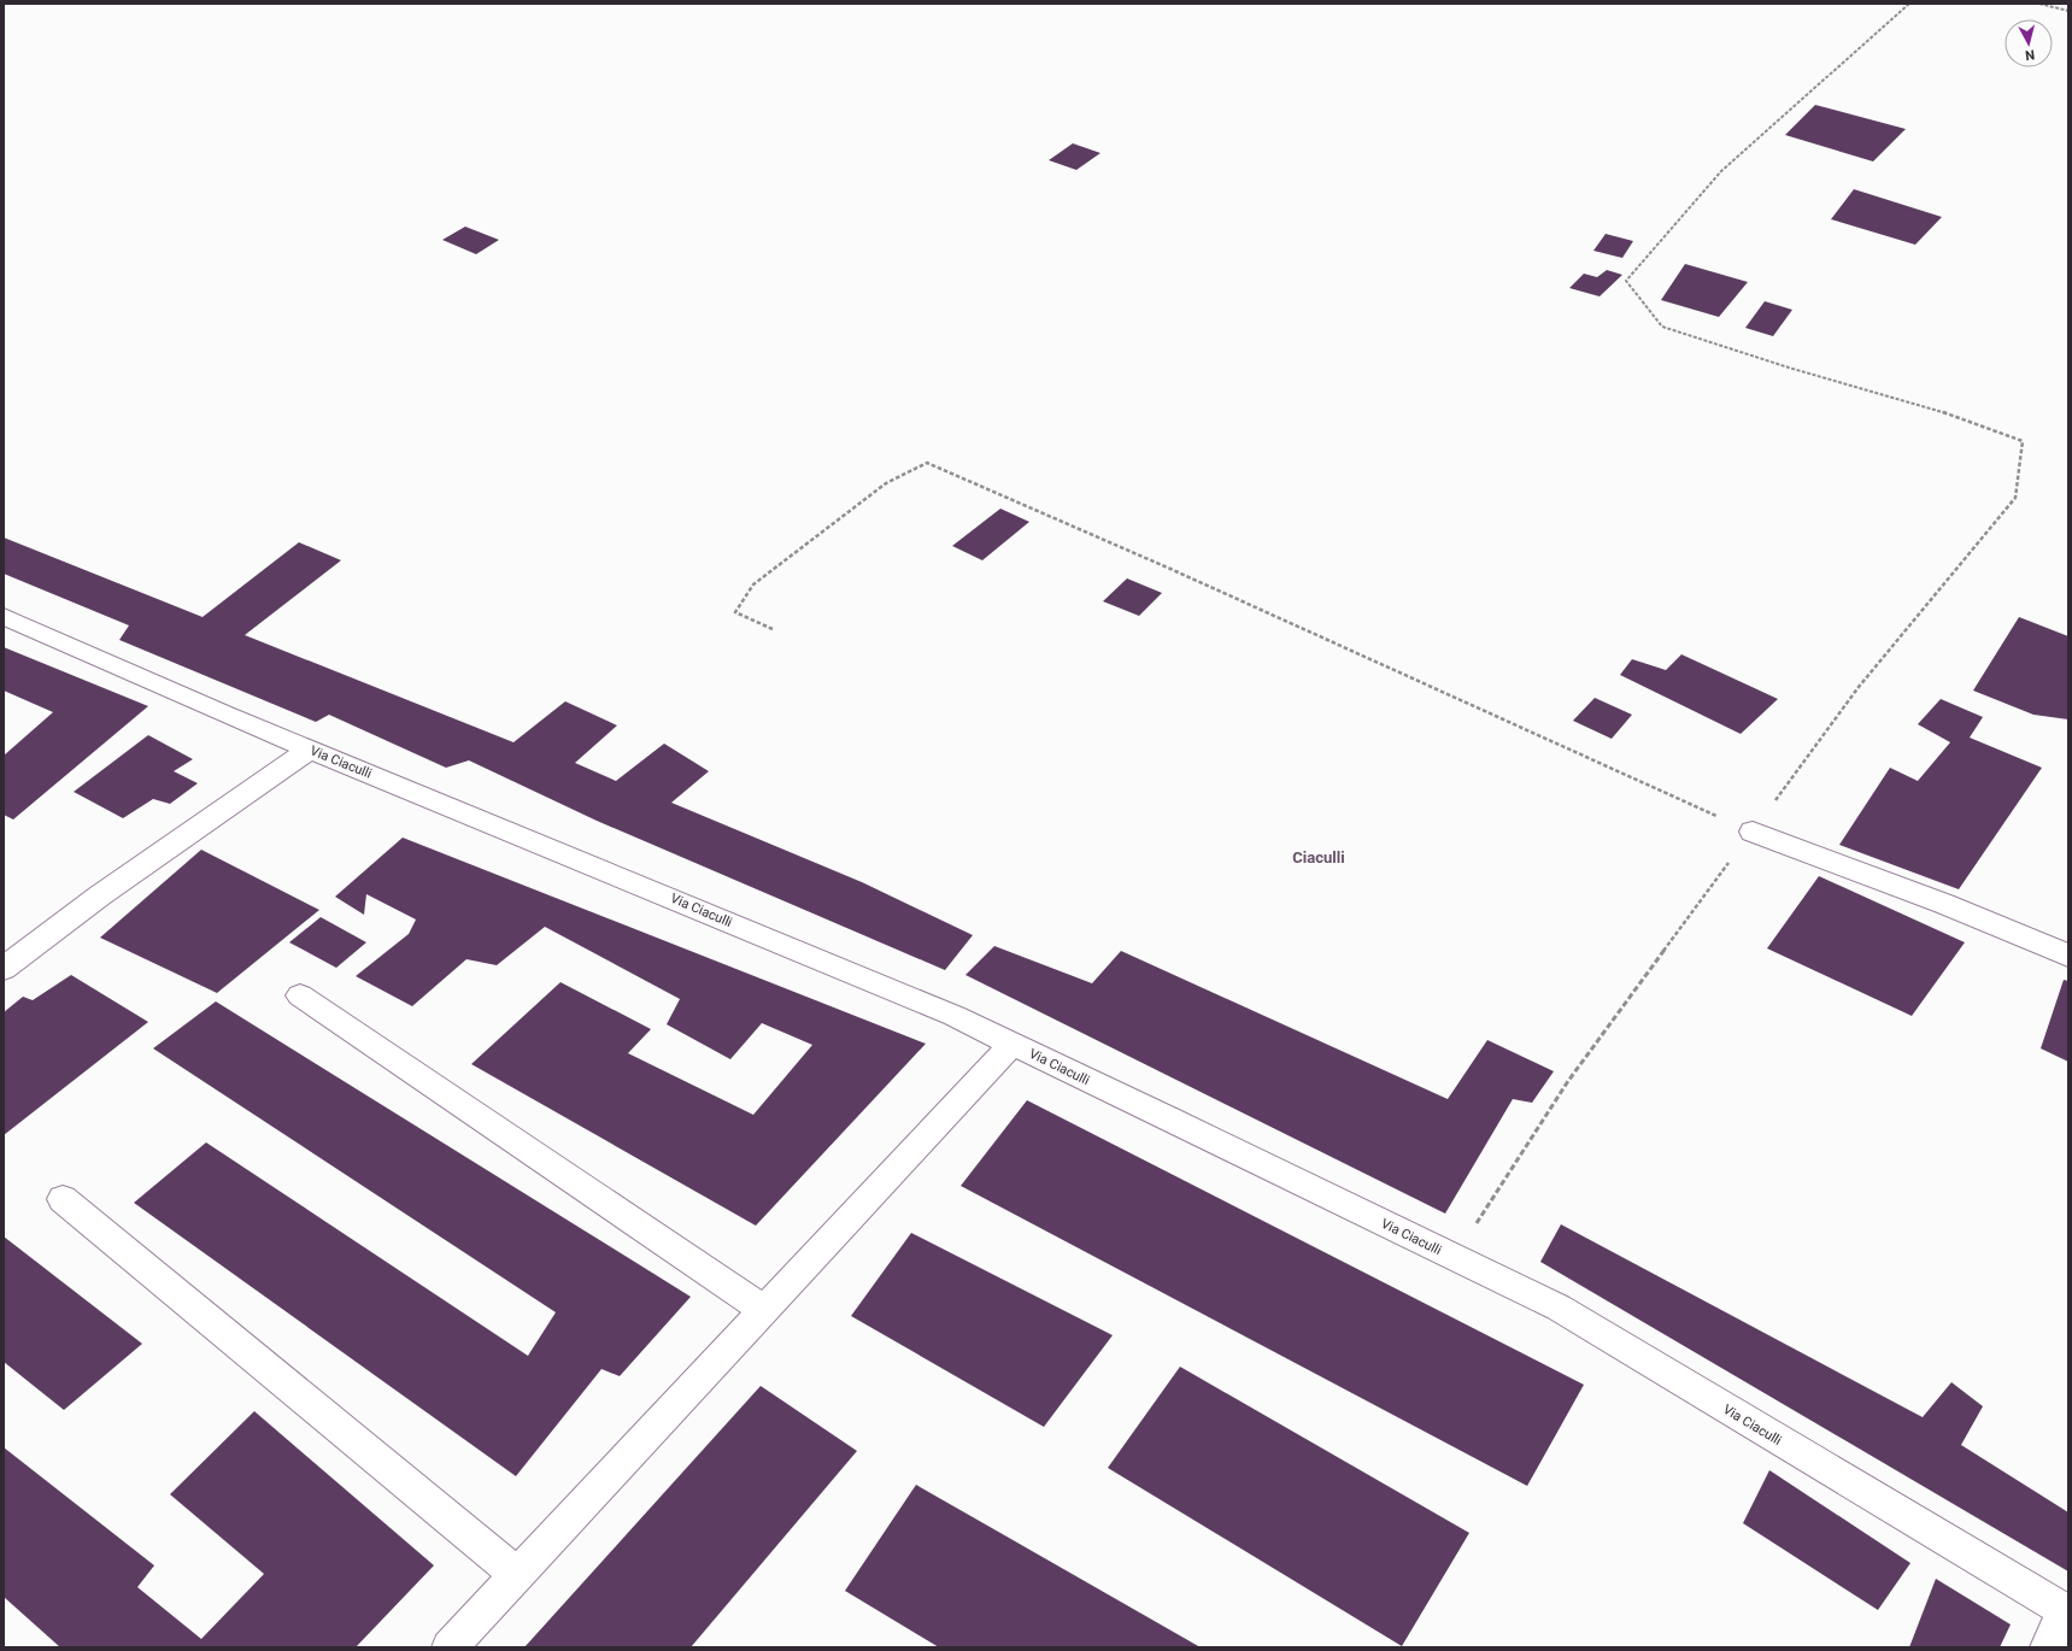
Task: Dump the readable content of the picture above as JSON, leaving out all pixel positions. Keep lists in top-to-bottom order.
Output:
{
  "streets": {
    "street": ["Via Ciaculli"]
  },
  "districts": ["Ciaculli"],
  "north": "bottom"
}
